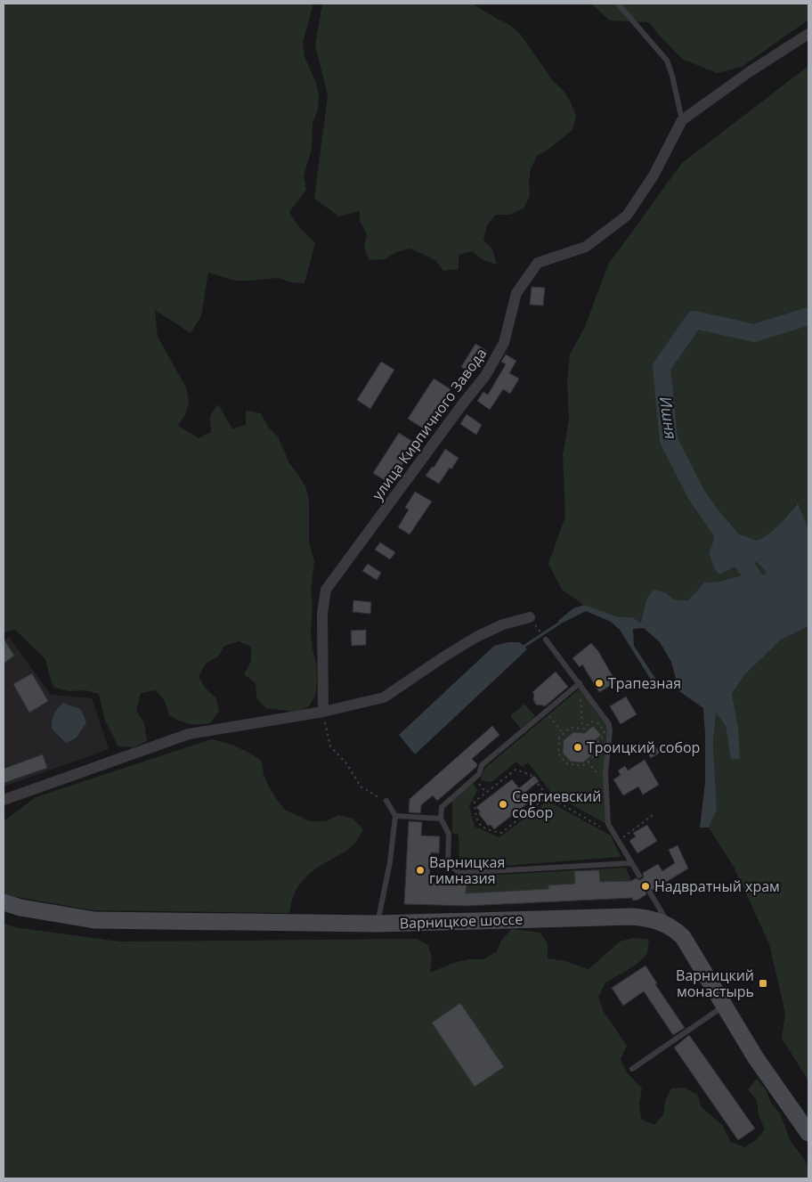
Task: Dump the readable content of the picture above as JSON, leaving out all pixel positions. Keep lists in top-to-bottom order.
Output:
{
  "streets": {
    "street": ["улица Кирпичного Завода", "Варницкое шоссе"]
  },
  "water": ["Ишня"],
  "places": {
    "other": [
      "Трапезная",
      "Троицкий собор",
      "Сергиевский собор",
      "Варницкая гимназия",
      "Надвратный храм"
    ],
    "transit": ["Варницкий монастырь"]
  }
}
